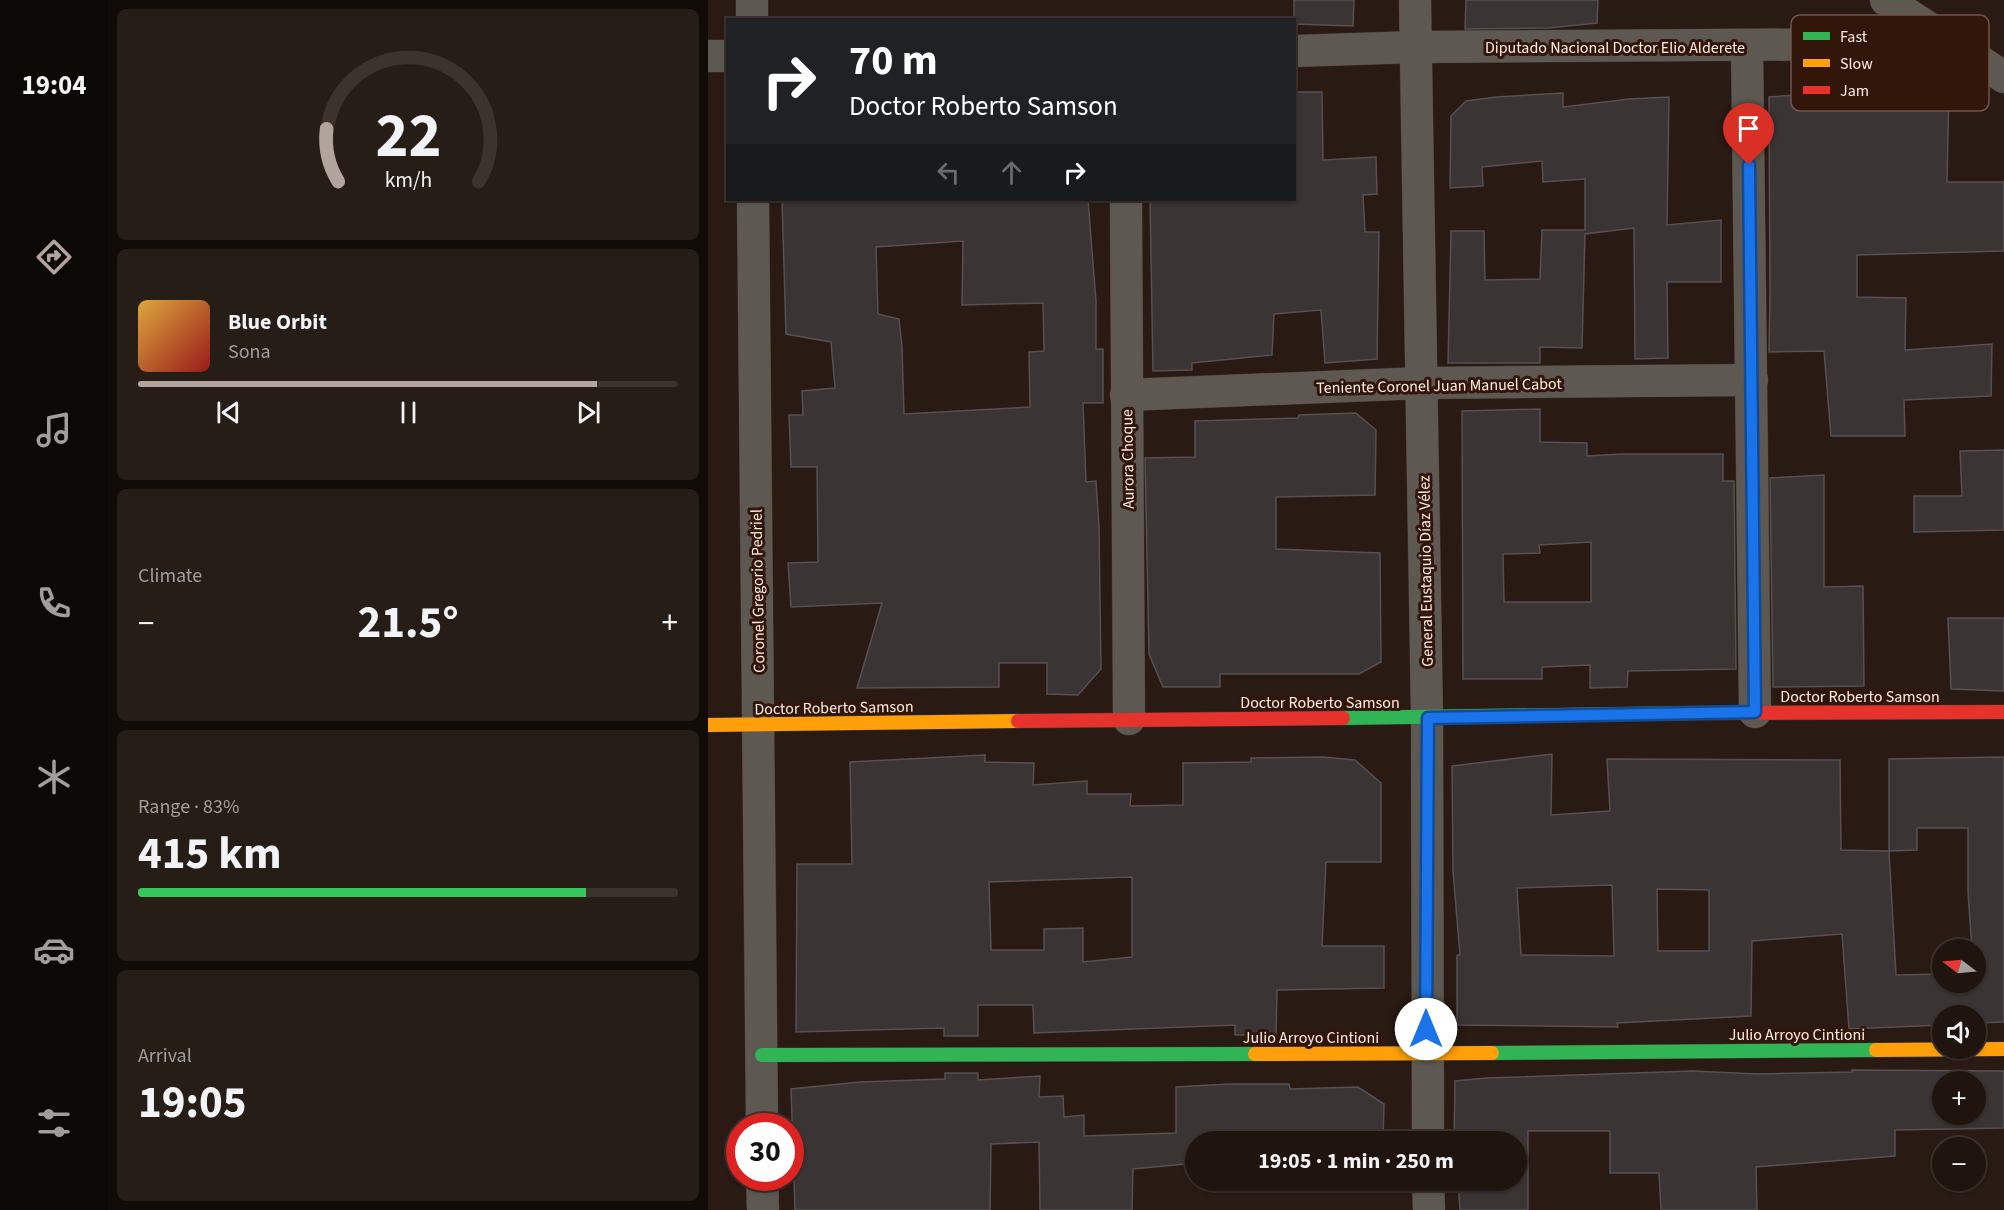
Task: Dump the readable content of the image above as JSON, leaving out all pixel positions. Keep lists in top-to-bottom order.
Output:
{
  "streets": {
    "street": [
      "Diputado Nacional Doctor Elio Alderete",
      "Teniente Coronel Juan Manuel Cabot",
      "Aurora Choque",
      "General Eustaquio Díaz Vélez",
      "Coronel Gregorio Pedriel",
      "Doctor Roberto Samson",
      "Julio Arroyo Cintioni"
    ]
  },
  "crossings": [
    ["Diputado Nacional Doctor Elio Alderete", "General Eustaquio Díaz Vélez"],
    ["Teniente Coronel Juan Manuel Cabot", "Aurora Choque"],
    ["Teniente Coronel Juan Manuel Cabot", "General Eustaquio Díaz Vélez"],
    ["Aurora Choque", "Doctor Roberto Samson"],
    ["General Eustaquio Díaz Vélez", "Doctor Roberto Samson"],
    ["General Eustaquio Díaz Vélez", "Julio Arroyo Cintioni"],
    ["Coronel Gregorio Pedriel", "Doctor Roberto Samson"],
    ["Coronel Gregorio Pedriel", "Julio Arroyo Cintioni"]
  ],
  "legend": ["Fast", "Slow", "Jam"],
  "north": "left",
  "page": {
    "tabs": "19:04",
    "turn": ["70 m", "Doctor Roberto Samson"],
    "song": ["Blue Orbit", "Sona"],
    "tile": [
      "Climate",
      ["Range · 83%", "415 km"],
      ["Arrival", "19:05"]
    ],
    "heat": ["−", "21.5°", "+"],
    "map_buttons": ["+", "−"],
    "limit": "30",
    "trip": "19:05 · 1 min · 250 m",
    "gauge": ["22", "km/h"]
  }
}
